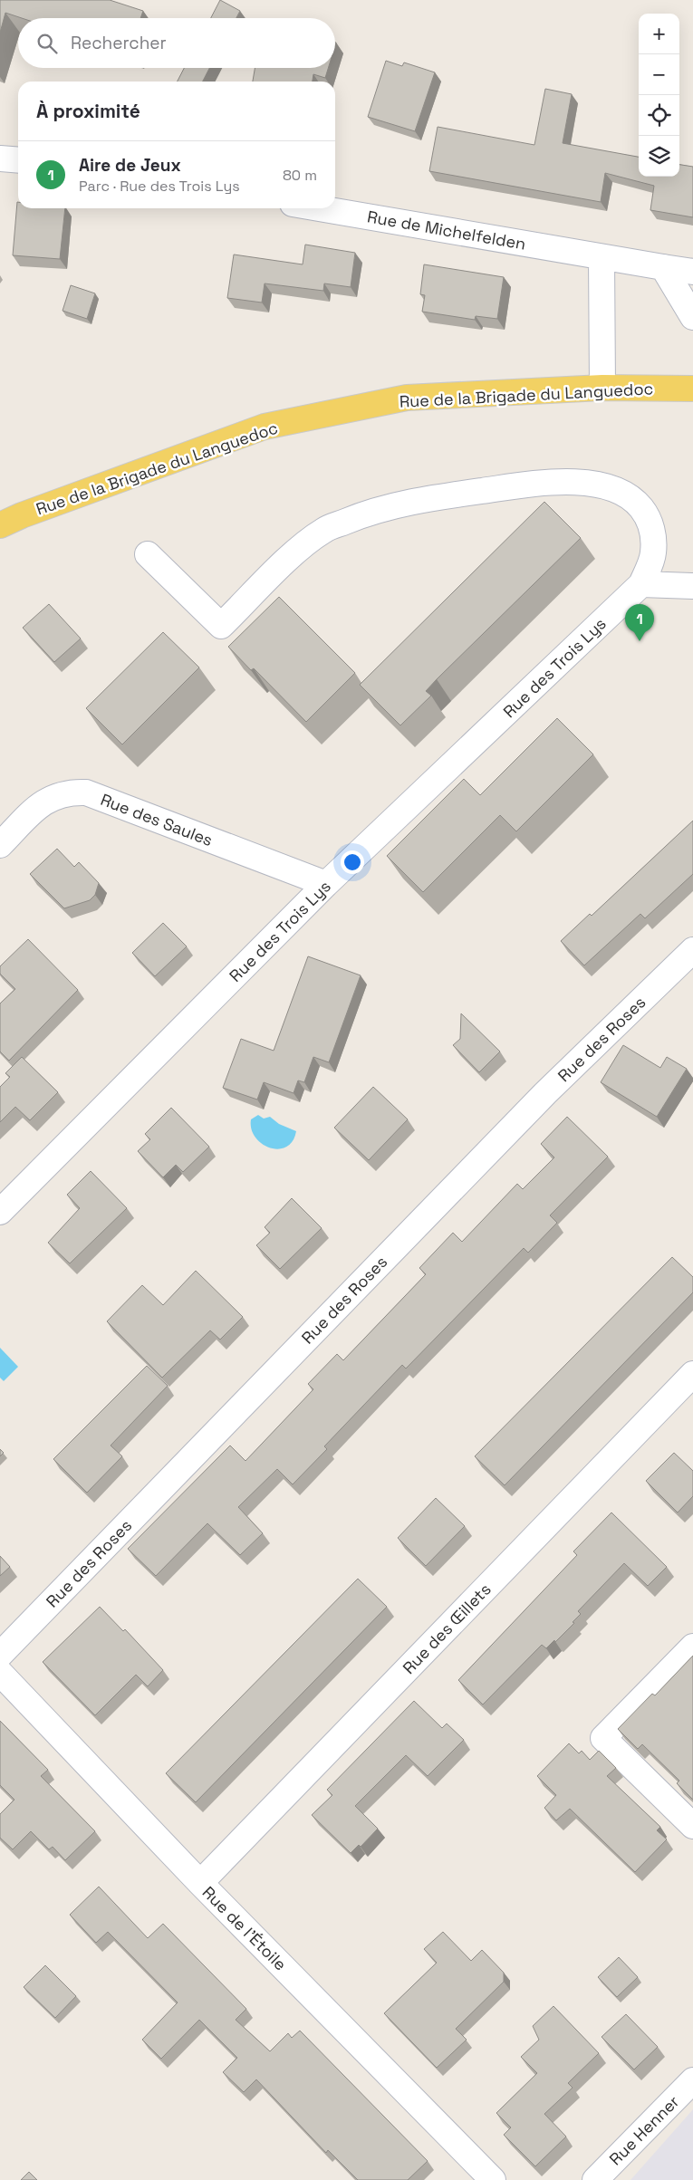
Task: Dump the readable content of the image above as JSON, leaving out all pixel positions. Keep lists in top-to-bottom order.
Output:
{
  "streets": {
    "main road": ["Rue de la Brigade du Languedoc"],
    "street": [
      "Rue de Michelfelden",
      "Rue des Trois Lys",
      "Rue des Saules",
      "Rue des Roses",
      "Rue des Œillets",
      "Rue de l'Étoile",
      "Rue Henner"
    ]
  },
  "crossings": [
    ["Rue des Trois Lys", "Rue des Saules"],
    ["Rue des Œillets", "Rue de l'Étoile"]
  ],
  "page": {
    "map_buttons": ["+", "−"],
    "search": "Rechercher",
    "heading": "À proximité",
    "list": [
      {
        "mark": "1",
        "name": "Aire de Jeux",
        "note": "Parc · Rue des Trois Lys",
        "value": "80 m"
      }
    ],
    "pins": "1"
  }
}
